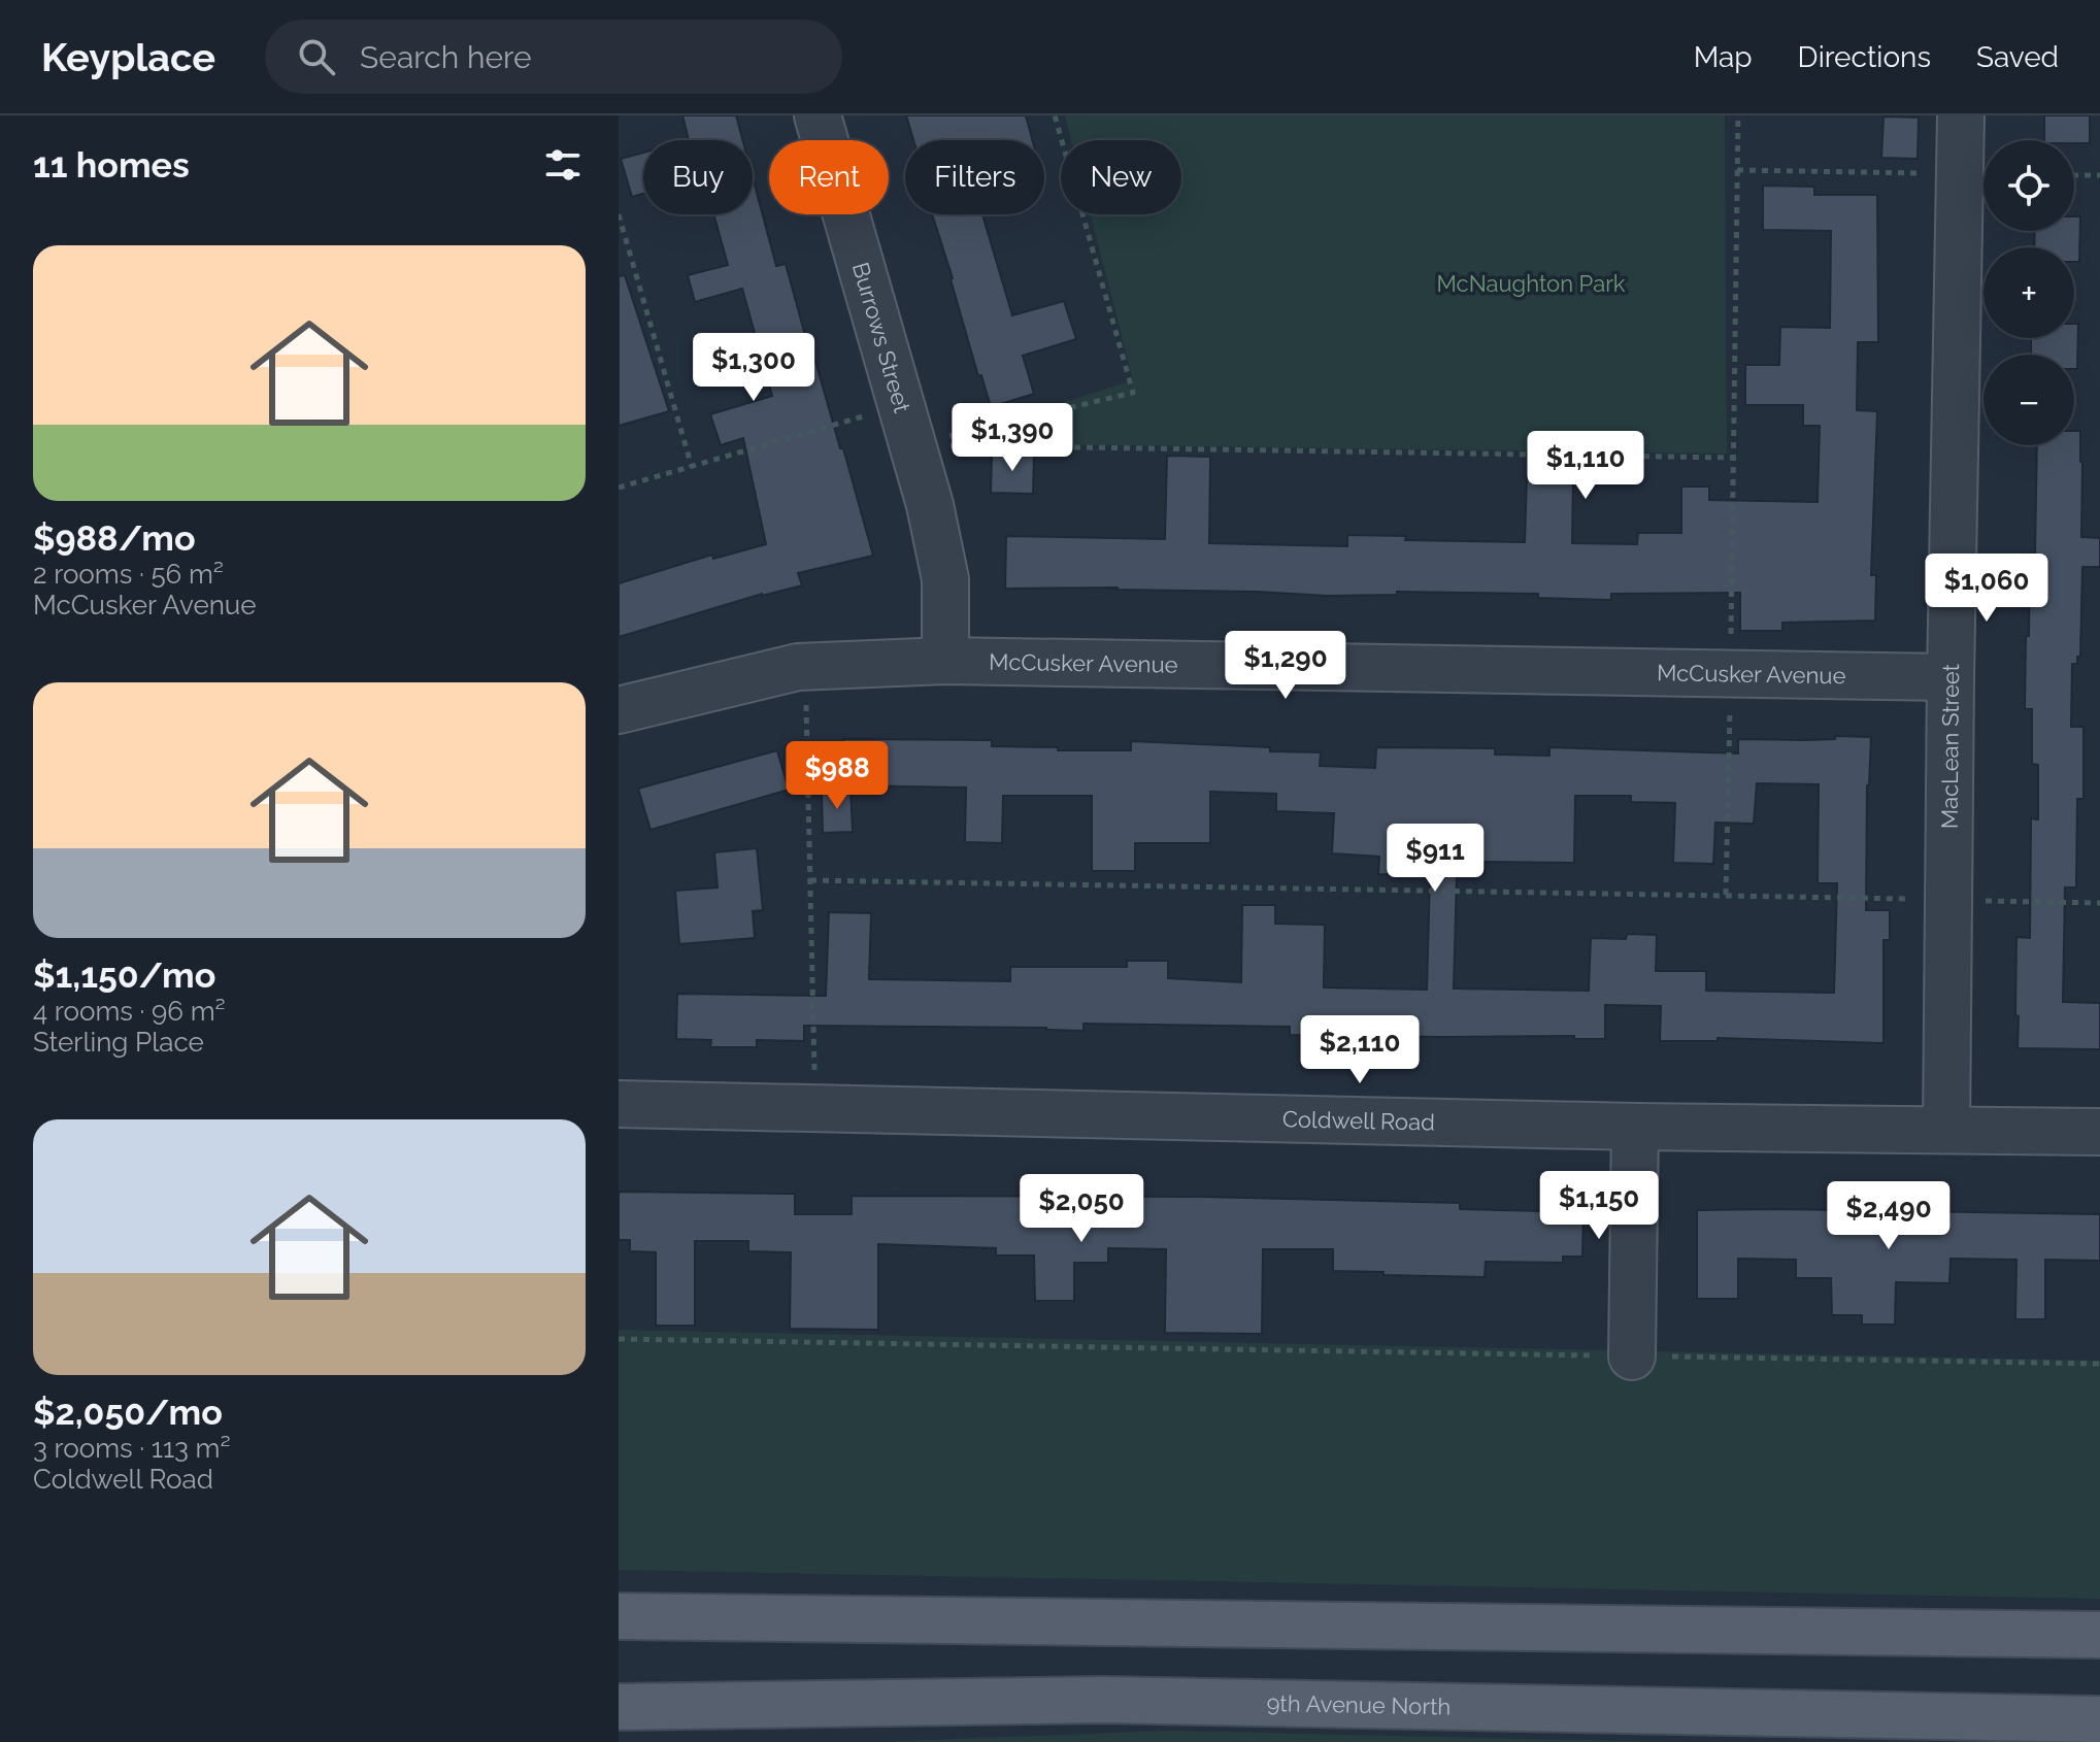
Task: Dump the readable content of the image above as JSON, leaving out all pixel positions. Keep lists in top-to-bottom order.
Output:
{
  "streets": {
    "main road": ["9th Avenue North"],
    "street": [
      "Burrows Street",
      "McCusker Avenue",
      "MacLean Street",
      "Coldwell Road"
    ]
  },
  "crossings": [
    ["Burrows Street", "McCusker Avenue"],
    ["McCusker Avenue", "MacLean Street"],
    ["MacLean Street", "Coldwell Road"]
  ],
  "parks": ["McNaughton Park"],
  "page": {
    "header": "Keyplace",
    "search": "Search here",
    "nav": ["Map", "Directions", "Saved"],
    "heading": "11 homes",
    "map_buttons": ["+", "−"],
    "chip": [
      "Buy",
      "Rent",
      "Filters",
      "New"
    ],
    "list": [
      {
        "name": "$988/mo",
        "note": "2 rooms · 56 m² · McCusker Avenue"
      },
      {
        "name": "$1,150/mo",
        "note": "4 rooms · 96 m² · Sterling Place"
      },
      {
        "name": "$2,050/mo",
        "note": "3 rooms · 113 m² · Coldwell Road"
      }
    ],
    "price": [
      "$1,300",
      "$1,390",
      "$1,110",
      "$1,060",
      "$1,290",
      "$988",
      "$911",
      "$2,110",
      "$1,150",
      "$2,050",
      "$2,490"
    ]
  }
}
